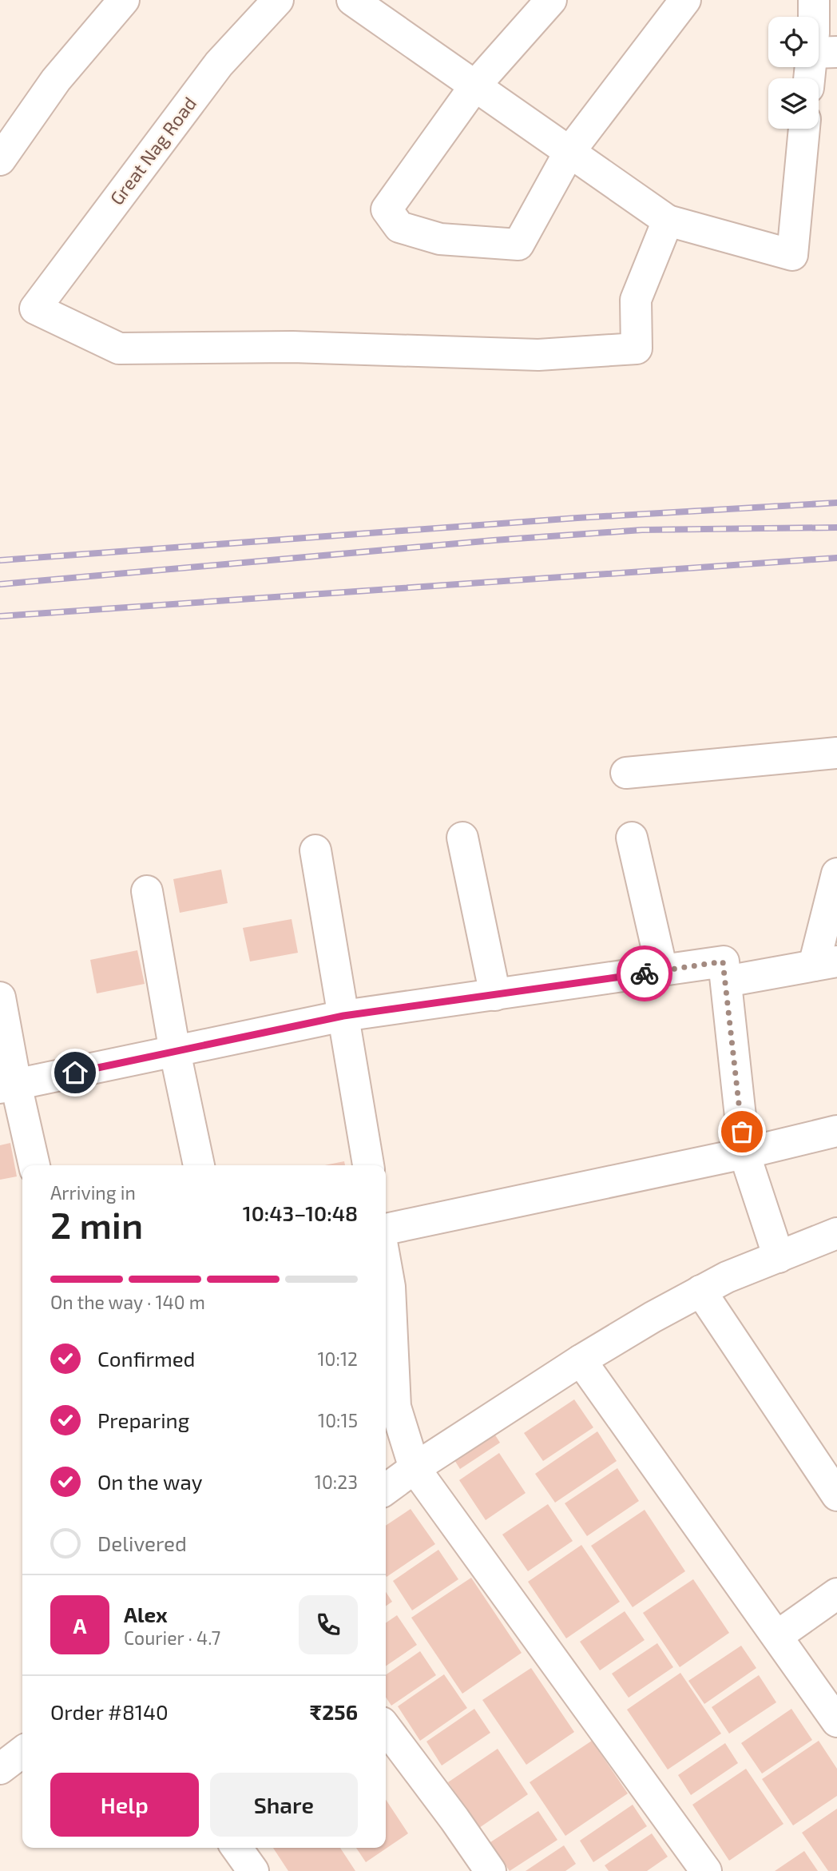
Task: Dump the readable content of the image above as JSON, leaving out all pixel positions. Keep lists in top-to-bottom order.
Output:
{
  "streets": {
    "street": ["Great Nag Road"]
  },
  "page": {
    "heading": ["2 min", "Arriving in", "10:43–10:48"],
    "panel": [
      "Alex",
      "Courier · 4.7",
      "Order #8140",
      "₹256"
    ],
    "bar": "On the way · 140 m",
    "list": [
      ["Confirmed", "10:12"],
      ["Preparing", "10:15"],
      ["On the way", "10:23"],
      "Delivered"
    ],
    "round": "A",
    "buttons": ["Help", "Share"]
  }
}
